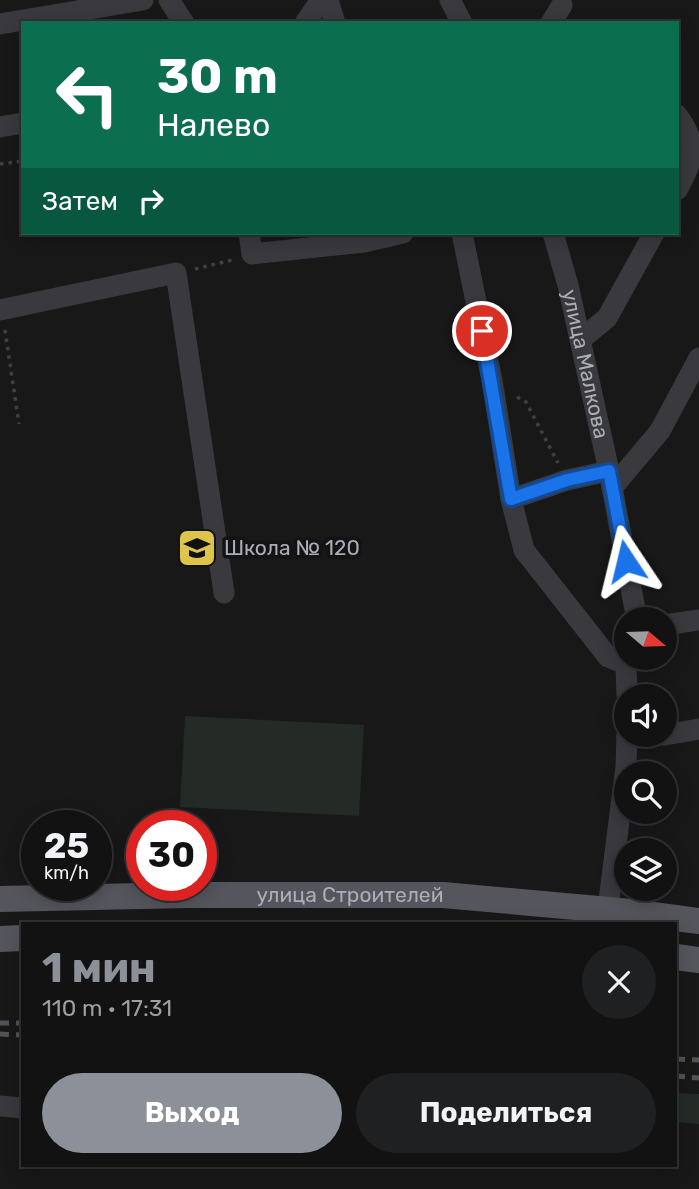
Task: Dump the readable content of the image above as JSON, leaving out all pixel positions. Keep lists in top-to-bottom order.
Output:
{
  "streets": {
    "main road": ["улица Строителей"],
    "street": ["улица Малкова"]
  },
  "places": {
    "school or university": ["Школа № 120"]
  },
  "north": "right",
  "page": {
    "turn": ["30 m", "Налево"],
    "then": "Затем",
    "speed": "25 km/h",
    "limit": "30",
    "heading": ["1 мин", "110 m · 17:31"],
    "buttons": ["Выход", "Поделиться"]
  }
}
